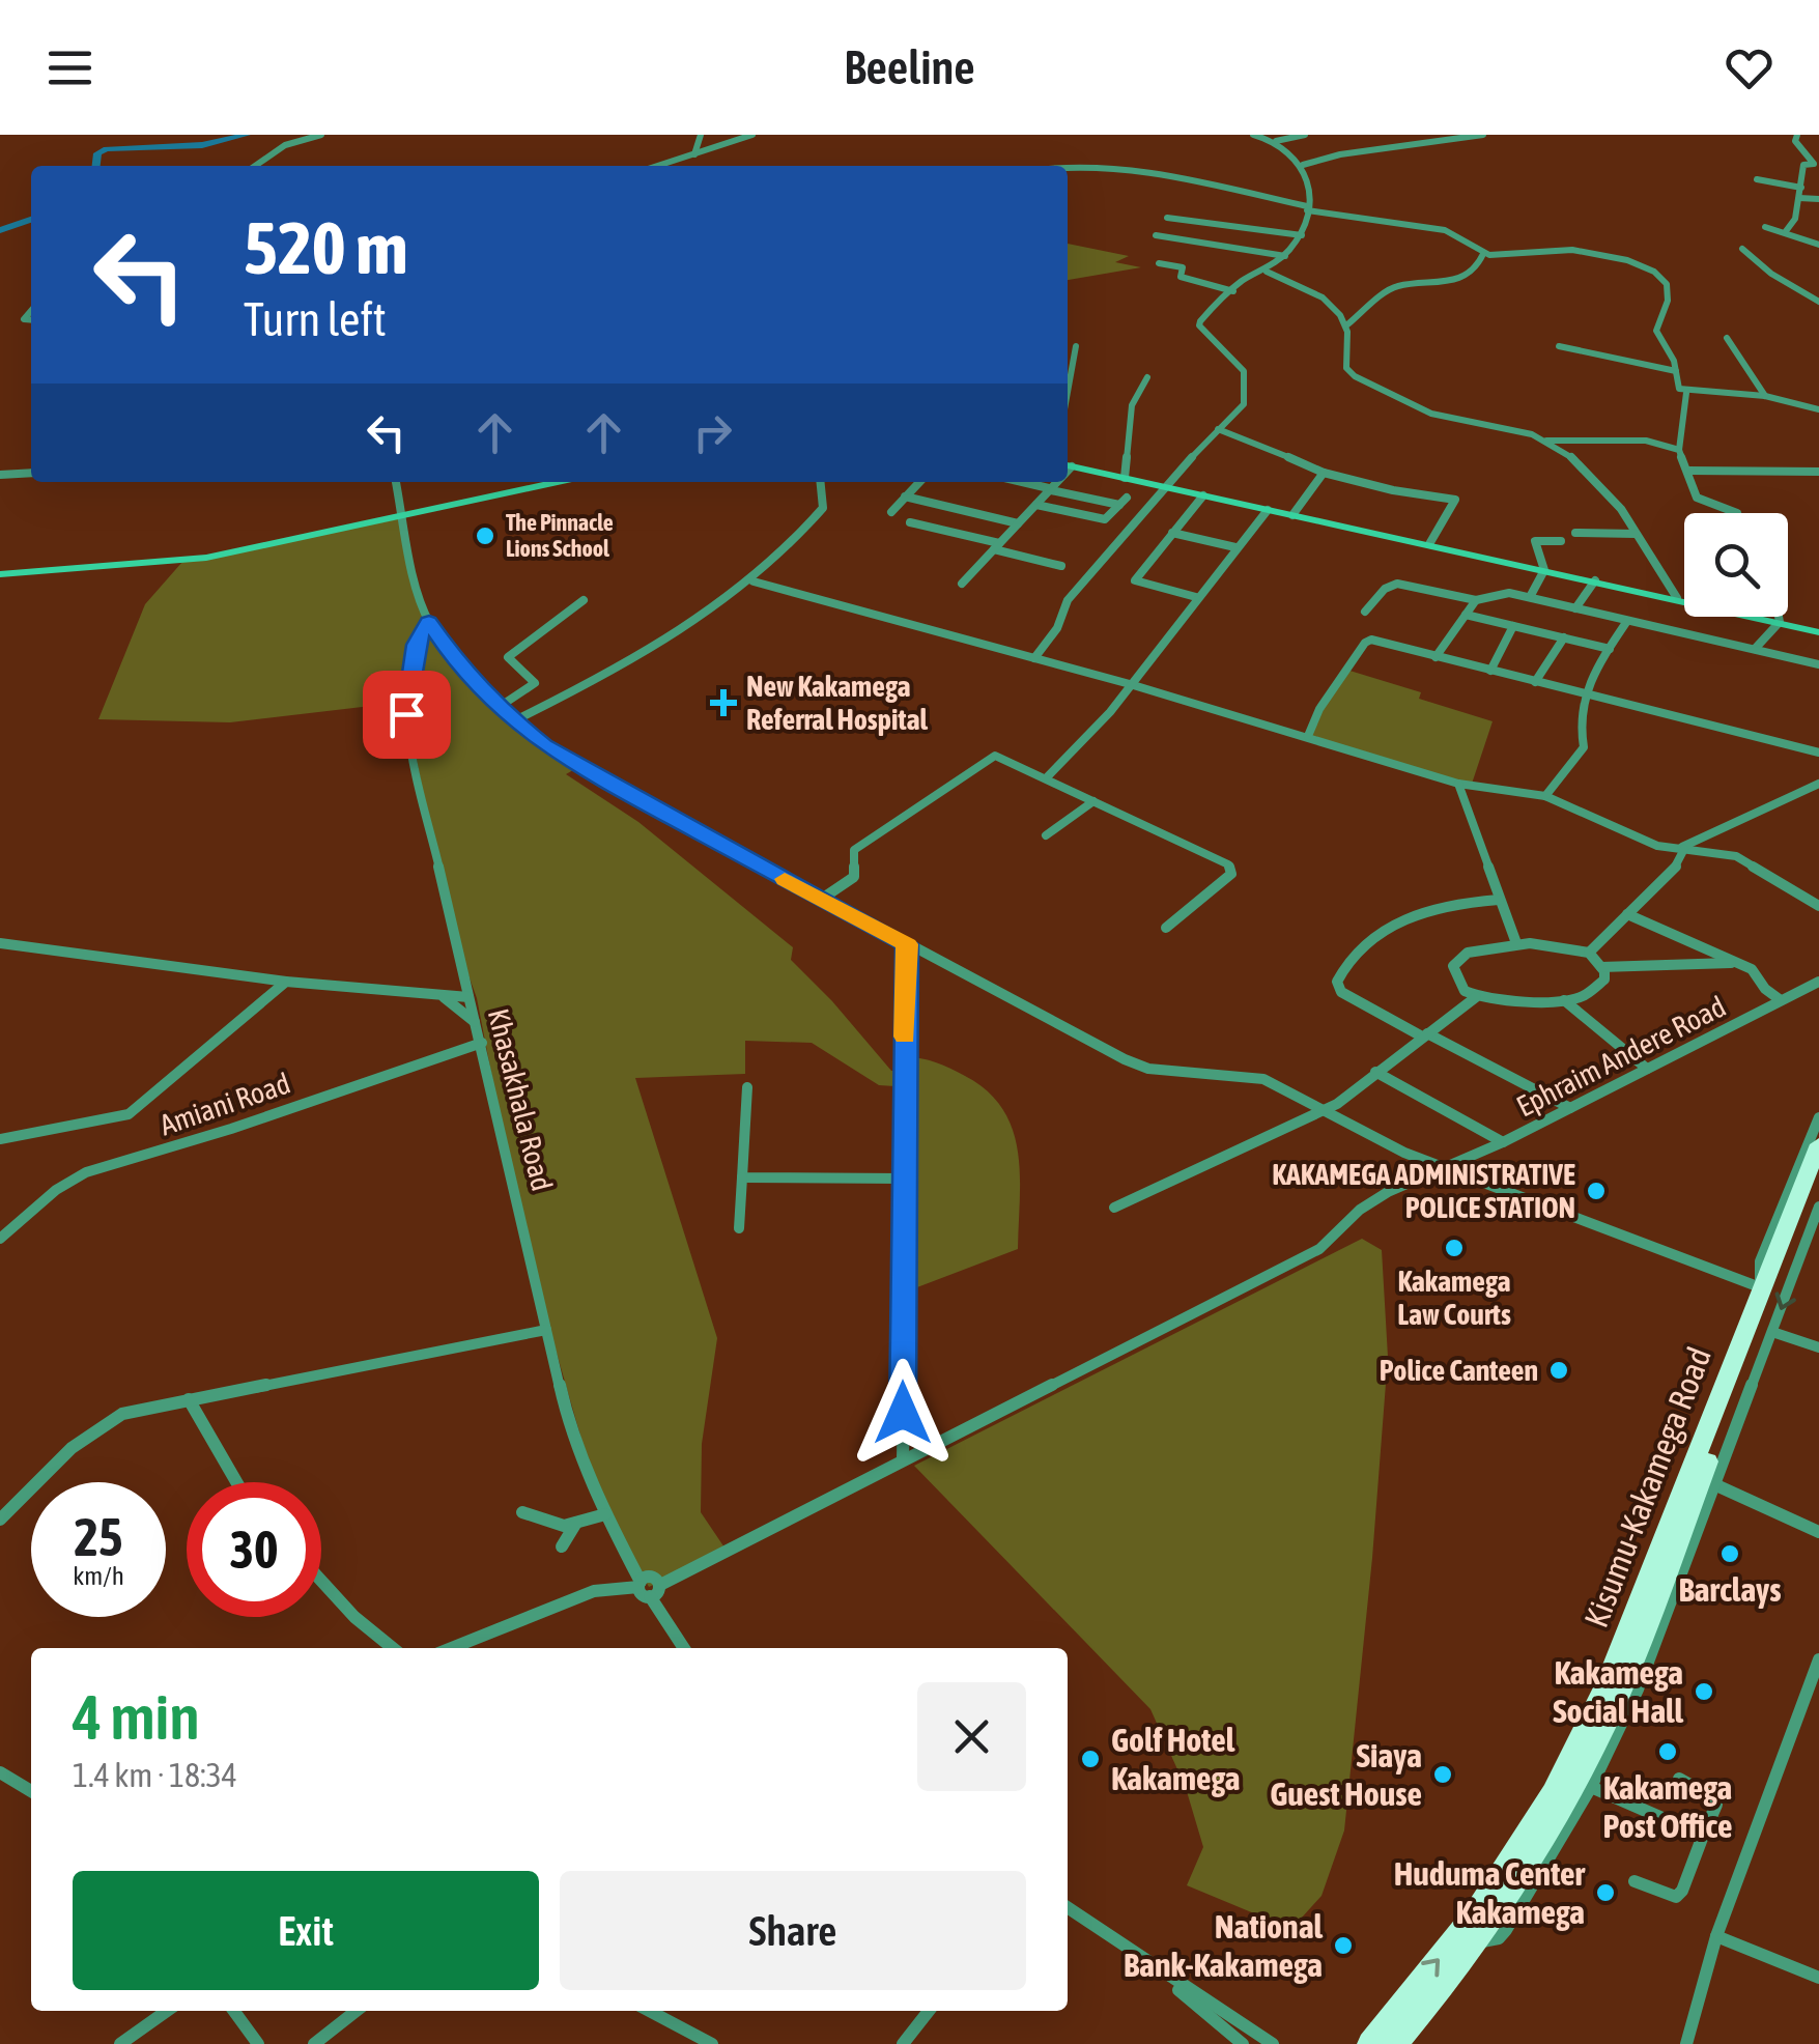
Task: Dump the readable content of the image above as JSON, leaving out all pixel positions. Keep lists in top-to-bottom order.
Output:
{
  "streets": {
    "highway": ["Kisumu-Kakamega Road"],
    "street": ["Ephraim Andere Road", "Khasakhala Road", "Amiani Road"]
  },
  "crossings": [
    ["Ephraim Andere Road", "Khasakhala Road"],
    ["Khasakhala Road", "Amiani Road"]
  ],
  "places": {
    "other": [
      "The Pinnacle Lions School",
      "KAKAMEGA ADMINISTRATIVE POLICE STATION",
      "Kakamega Law Courts",
      "Police Canteen",
      "Barclays",
      "Kakamega Social Hall",
      "Kakamega Post Office",
      "Golf Hotel Kakamega",
      "Siaya Guest House",
      "Huduma Center Kakamega",
      "National Bank-Kakamega"
    ],
    "health": ["New Kakamega Referral Hospital"]
  },
  "page": {
    "header": "Beeline",
    "turn": ["520 m", "Turn left"],
    "speed": "25 km/h",
    "limit": "30",
    "heading": ["4 min", "1.4 km · 18:34"],
    "buttons": ["Exit", "Share"]
  }
}
